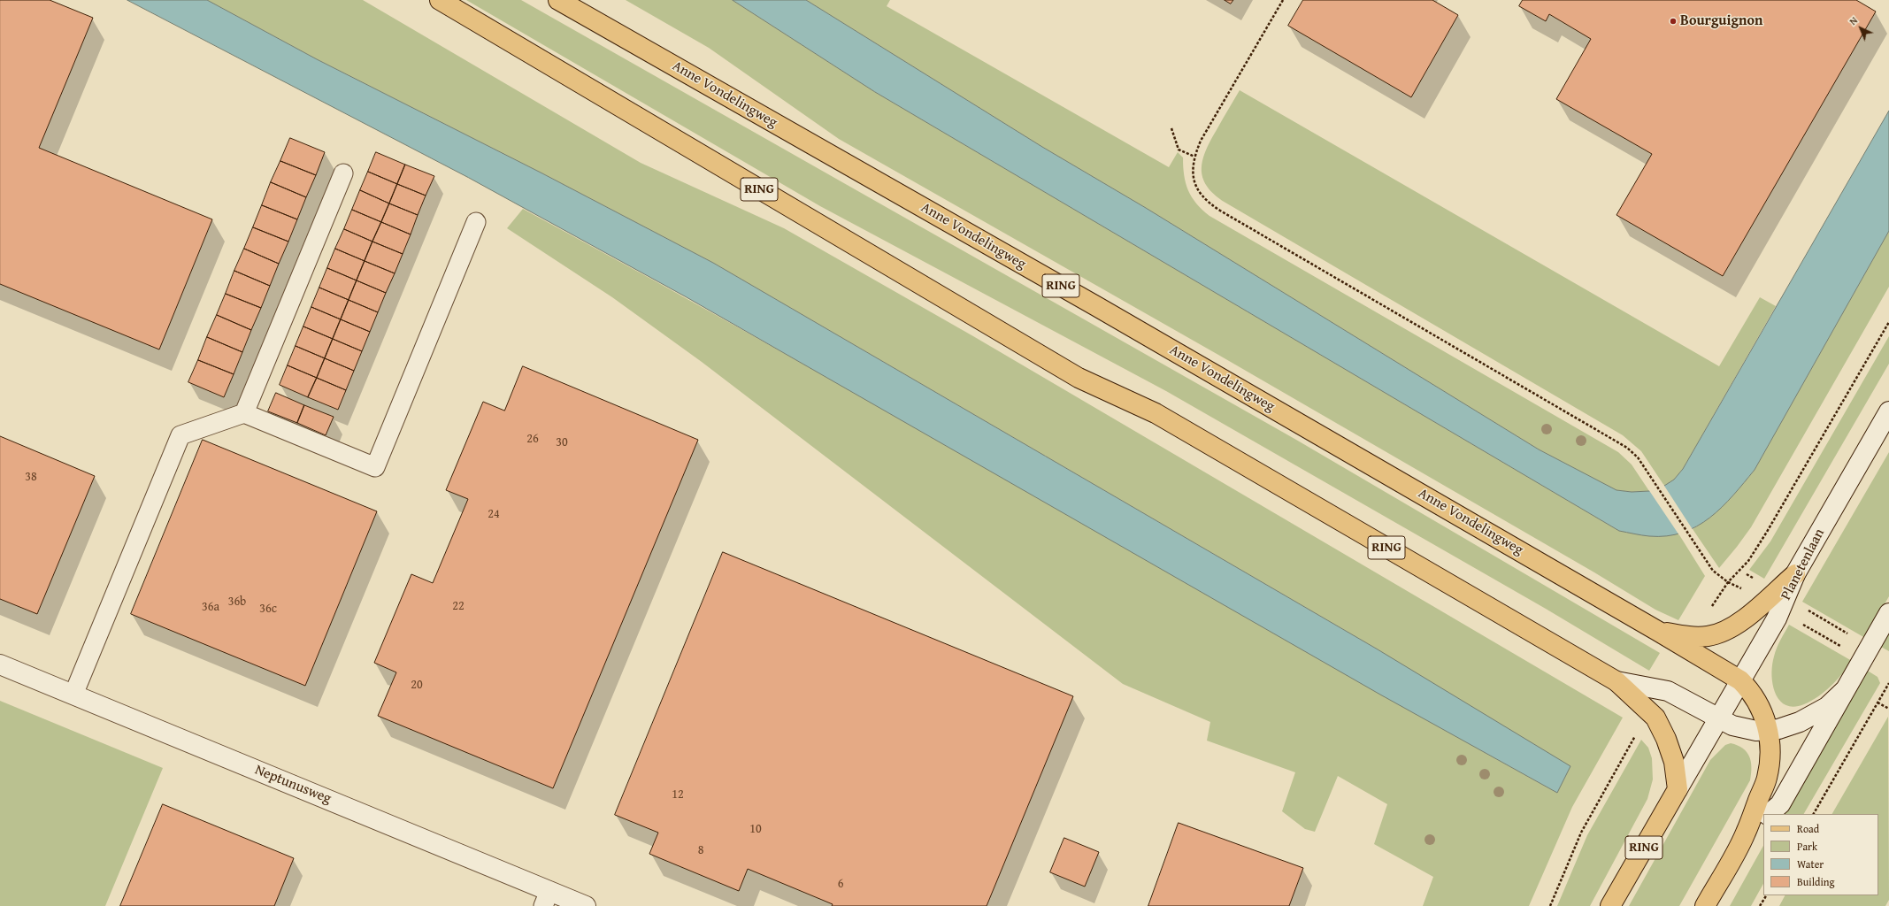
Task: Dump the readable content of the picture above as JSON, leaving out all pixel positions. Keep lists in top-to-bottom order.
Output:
{
  "streets": {
    "main road": [
      "Anne Vondelingweg",
      "RING",
      "Planetenlaan",
      "Neptunusweg"
    ]
  },
  "crossings": [
    ["Anne Vondelingweg", "RING"],
    ["Anne Vondelingweg", "Planetenlaan"],
    ["RING", "Planetenlaan"]
  ],
  "places": ["Bourguignon"],
  "house_numbers": [
    "26",
    "30",
    "38",
    "24",
    "36b",
    "22",
    "36a",
    "36c",
    "20",
    "12",
    "10",
    "8",
    "6"
  ],
  "legend": [
    "Road",
    "Park",
    "Water",
    "Building"
  ],
  "north": "top left"
}
